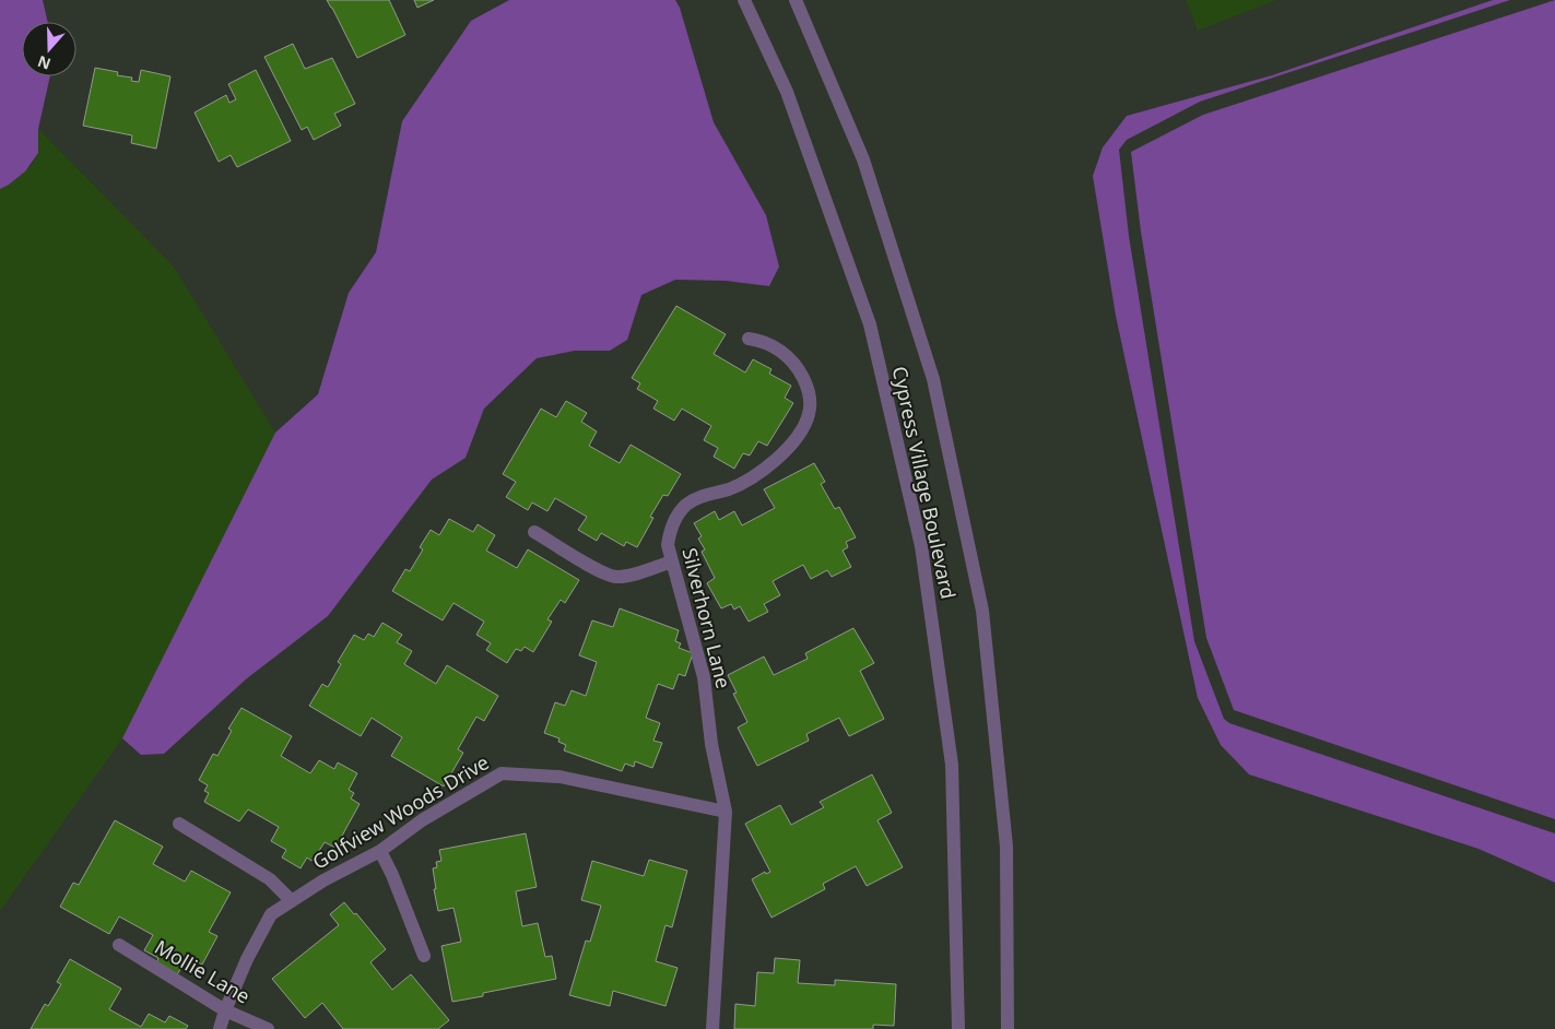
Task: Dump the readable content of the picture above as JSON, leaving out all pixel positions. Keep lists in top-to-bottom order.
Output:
{
  "streets": {
    "street": [
      "Cypress Village Boulevard",
      "Silverhorn Lane",
      "Golfview Woods Drive",
      "Mollie Lane"
    ]
  },
  "crossings": [
    ["Silverhorn Lane", "Golfview Woods Drive"],
    ["Golfview Woods Drive", "Mollie Lane"]
  ],
  "north": "bottom"
}
